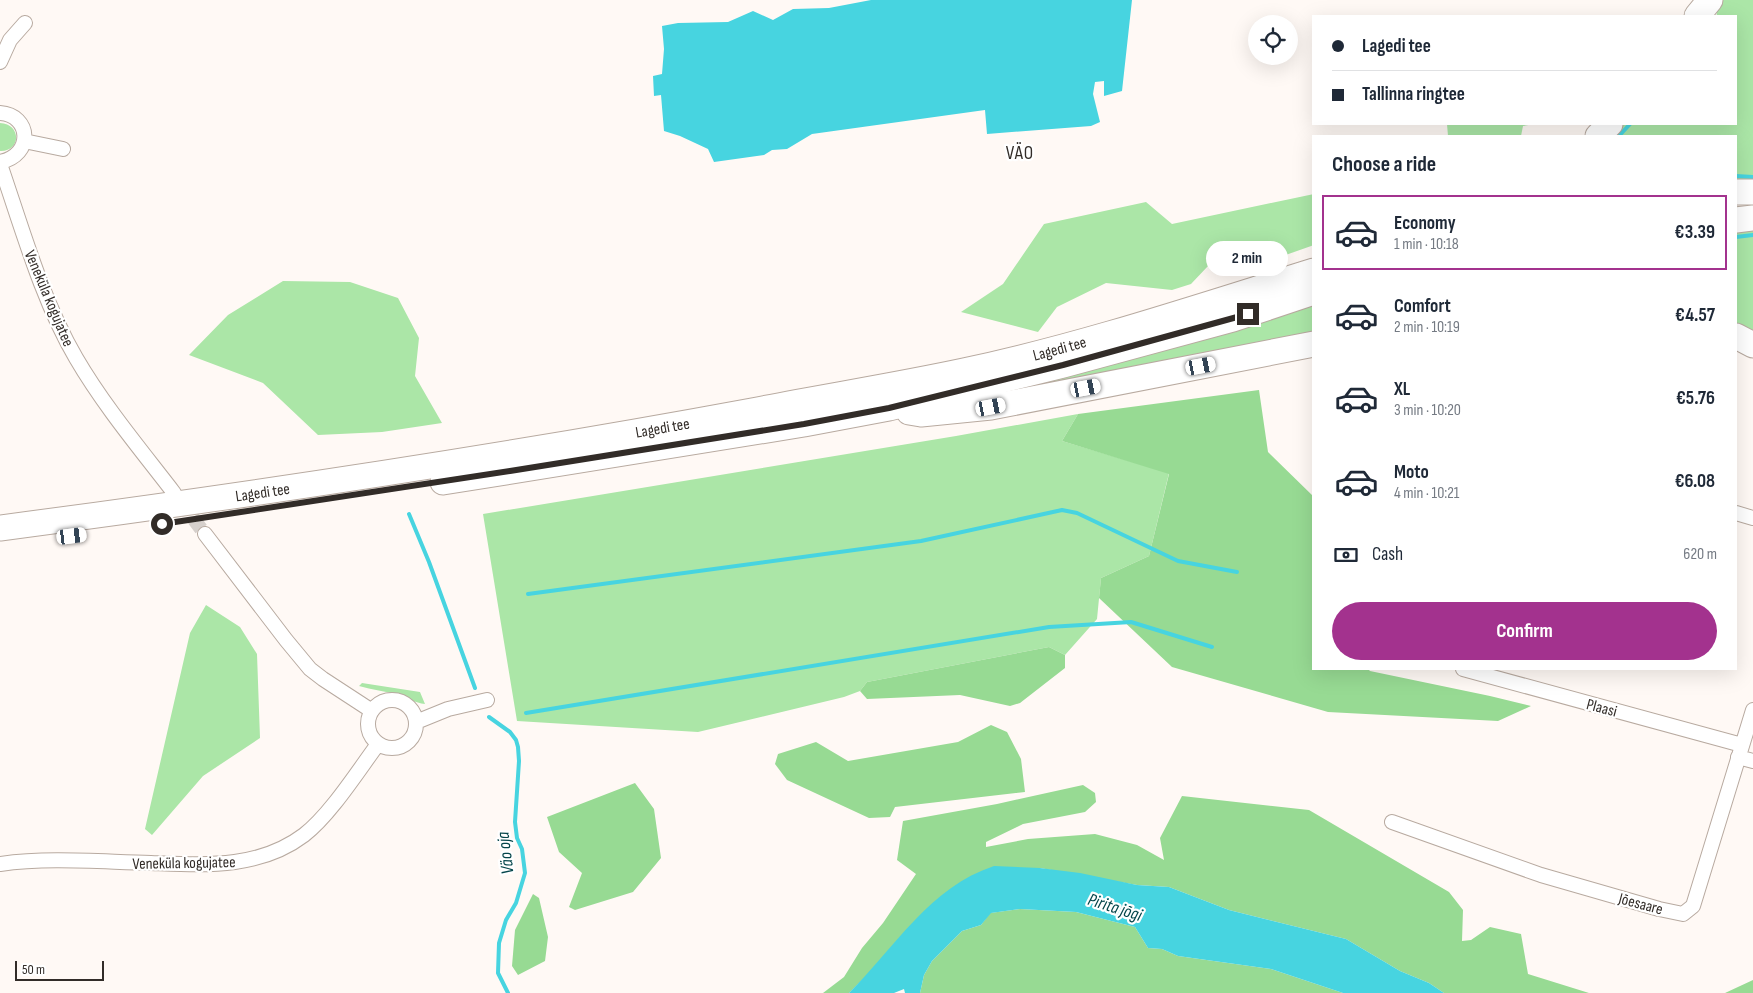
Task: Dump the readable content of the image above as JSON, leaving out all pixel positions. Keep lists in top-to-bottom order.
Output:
{
  "streets": {
    "highway": ["Lagedi tee"],
    "street": ["Veneküla kogujatee", "Plaasi", "Jõesaare"]
  },
  "crossings": [
    ["Plaasi", "Jõesaare"]
  ],
  "districts": ["VÄO"],
  "water": ["Väo oja", "Pirita jõgi"],
  "scale_bar": "50 m",
  "page": {
    "banner": ["Lagedi tee", "Tallinna ringtee"],
    "heading": "Choose a ride",
    "list": [
      {
        "name": "Economy",
        "note": "1 min · 10:18",
        "value": "€3.39"
      },
      {
        "name": "Comfort",
        "note": "2 min · 10:19",
        "value": "€4.57"
      },
      {
        "name": "XL",
        "note": "3 min · 10:20",
        "value": "€5.76"
      },
      {
        "name": "Moto",
        "note": "4 min · 10:21",
        "value": "€6.08"
      }
    ],
    "bubble": "2 min",
    "pay": ["Cash", "620 m"],
    "buttons": "Confirm",
    "scale": "50 m"
  }
}
